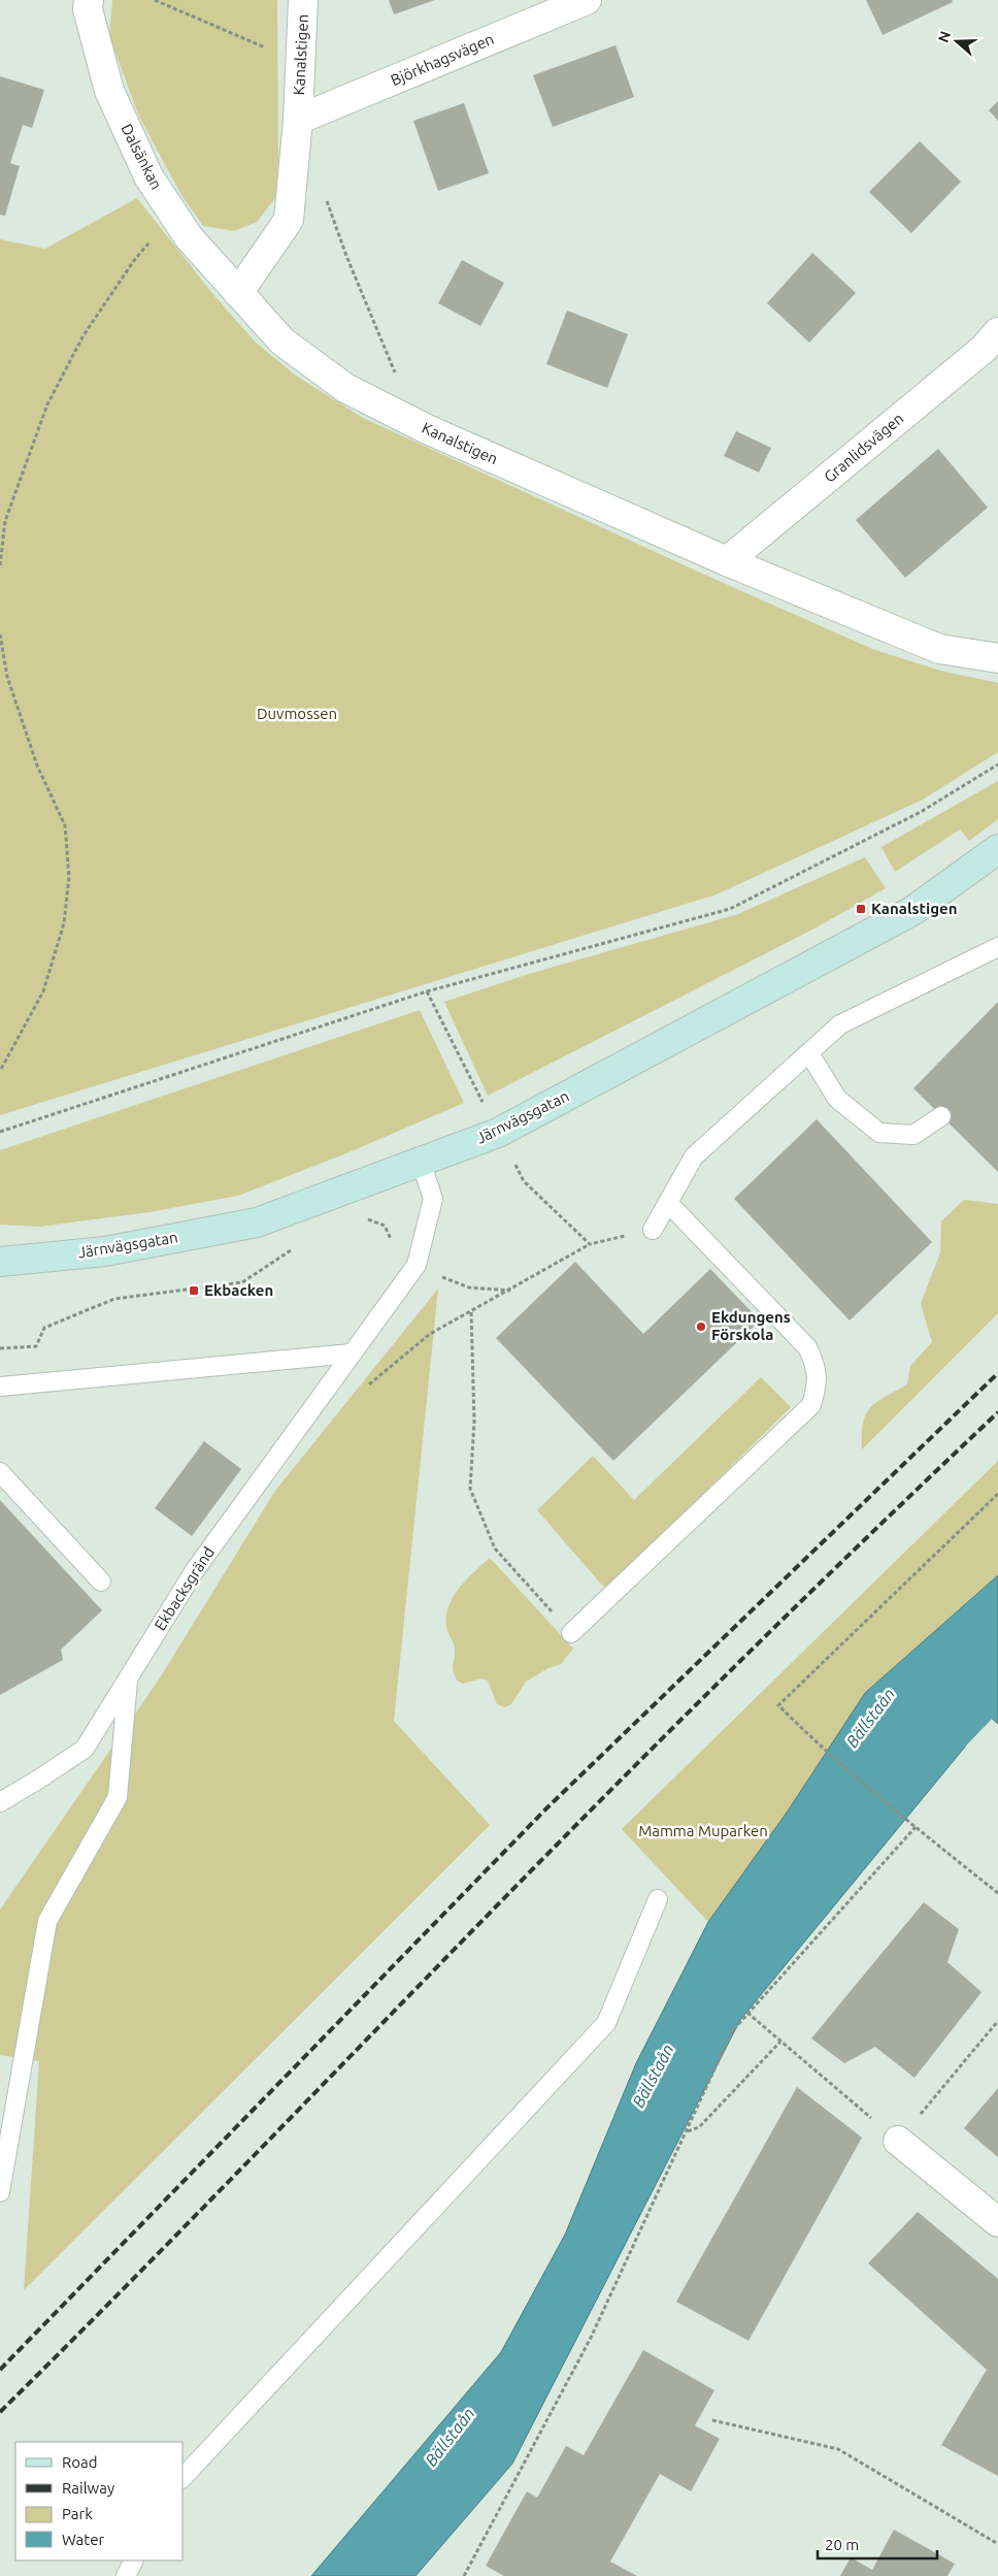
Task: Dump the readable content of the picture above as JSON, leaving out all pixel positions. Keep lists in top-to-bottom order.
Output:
{
  "streets": {
    "street": [
      "Kanalstigen",
      "Björkhagsvägen",
      "Dalsänkan",
      "Granlidsvägen",
      "Järnvägsgatan"
    ],
    "lane": ["Ekbacksgränd"]
  },
  "crossings": [
    ["Kanalstigen", "Björkhagsvägen"],
    ["Kanalstigen", "Dalsänkan"],
    ["Kanalstigen", "Granlidsvägen"],
    ["Järnvägsgatan", "Ekbacksgränd"]
  ],
  "water": ["Bällstaån"],
  "parks": ["Duvmossen", "Mamma Muparken"],
  "places": {
    "transit": ["Kanalstigen", "Ekbacken"],
    "other": ["Ekdungens Förskola"]
  },
  "legend": [
    "Road",
    "Railway",
    "Park",
    "Water"
  ],
  "scale_bar": "20 m",
  "north": "left"
}
